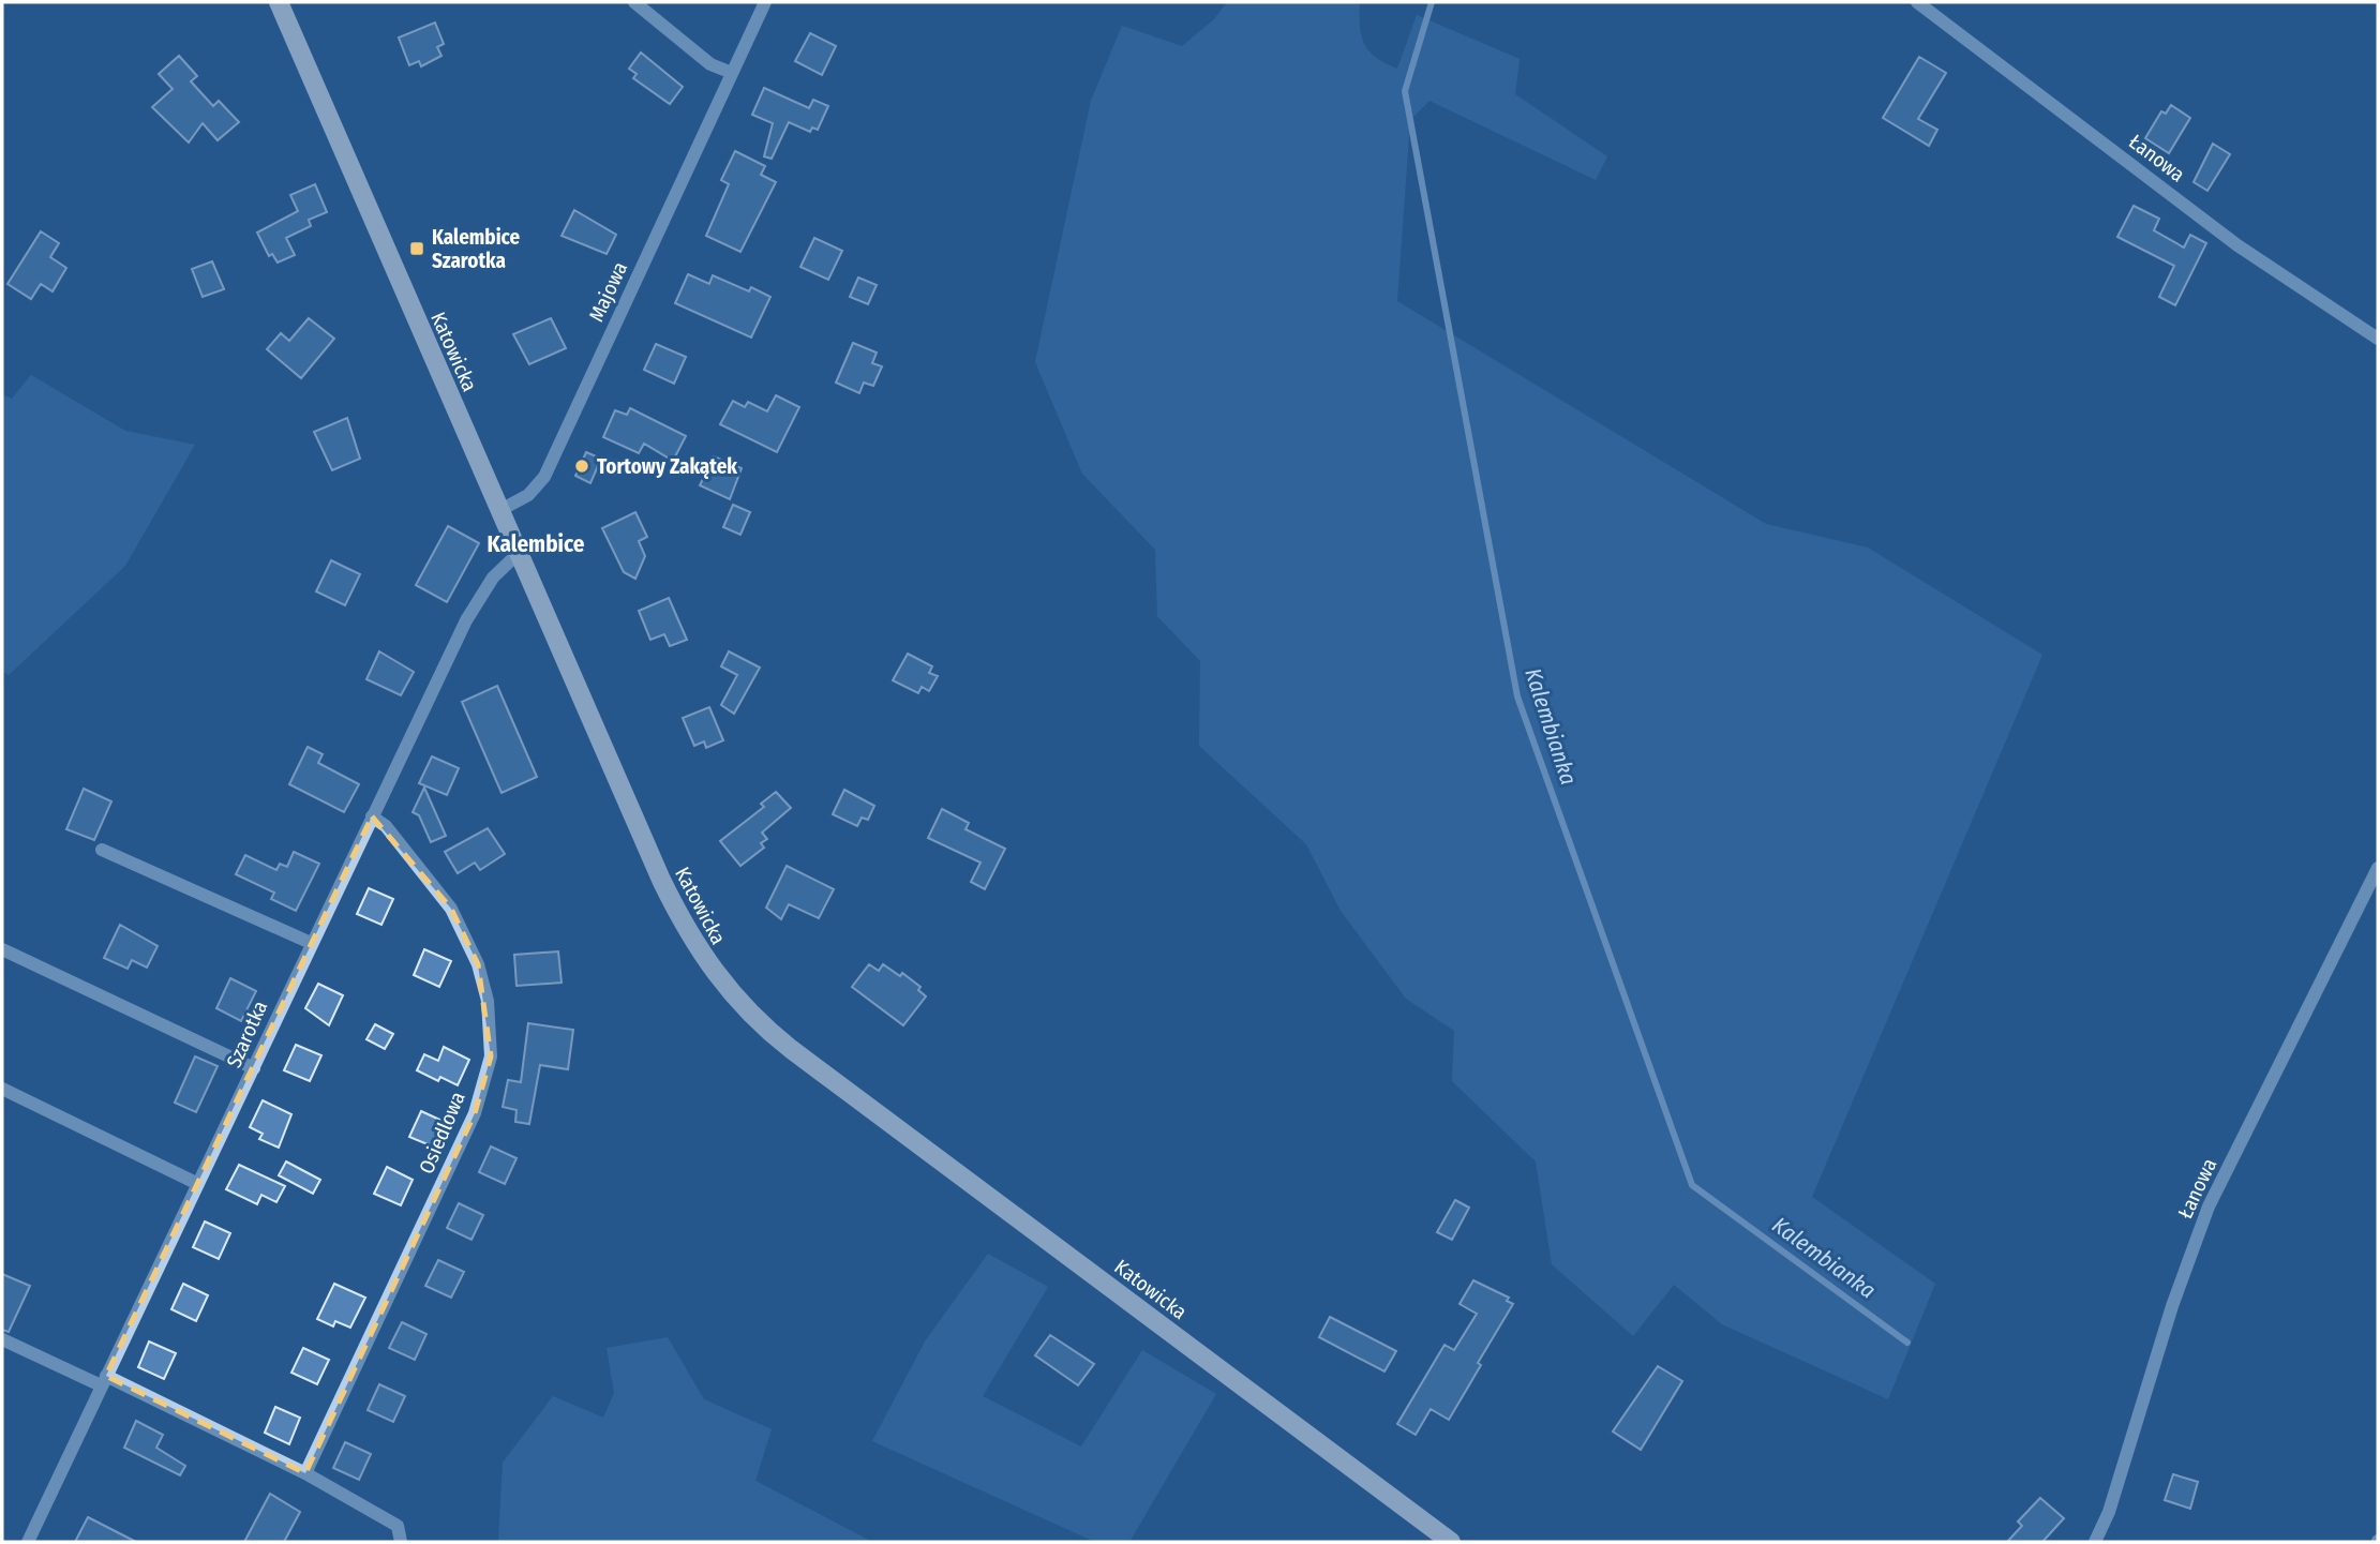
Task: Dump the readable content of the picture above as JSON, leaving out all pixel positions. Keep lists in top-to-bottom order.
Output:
{
  "streets": {
    "main road": ["Katowicka"],
    "street": [
      "Łanowa",
      "Majowa",
      "Szarotka",
      "Osiedlowa"
    ]
  },
  "crossings": [
    ["Majowa", "Katowicka"],
    ["Katowicka", "Szarotka"],
    ["Szarotka", "Osiedlowa"]
  ],
  "districts": ["Kalembice"],
  "water": ["Kalembianka"],
  "places": {
    "transit": ["Kalembice Szarotka"],
    "other": ["Tortowy Zakątek"]
  }
}
